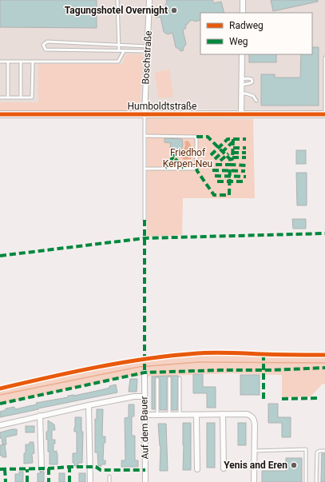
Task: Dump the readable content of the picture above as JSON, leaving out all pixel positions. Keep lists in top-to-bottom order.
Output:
{
  "streets": {
    "street": ["Boschstraße", "Humboldtstraße", "Auf dem Bauer"]
  },
  "crossings": [
    ["Boschstraße", "Humboldtstraße"]
  ],
  "parks": ["Friedhof Kerpen-Neu"],
  "places": ["Tagungshotel Overnight", "Yenis and Eren"],
  "legend": ["Radweg", "Weg"]
}
